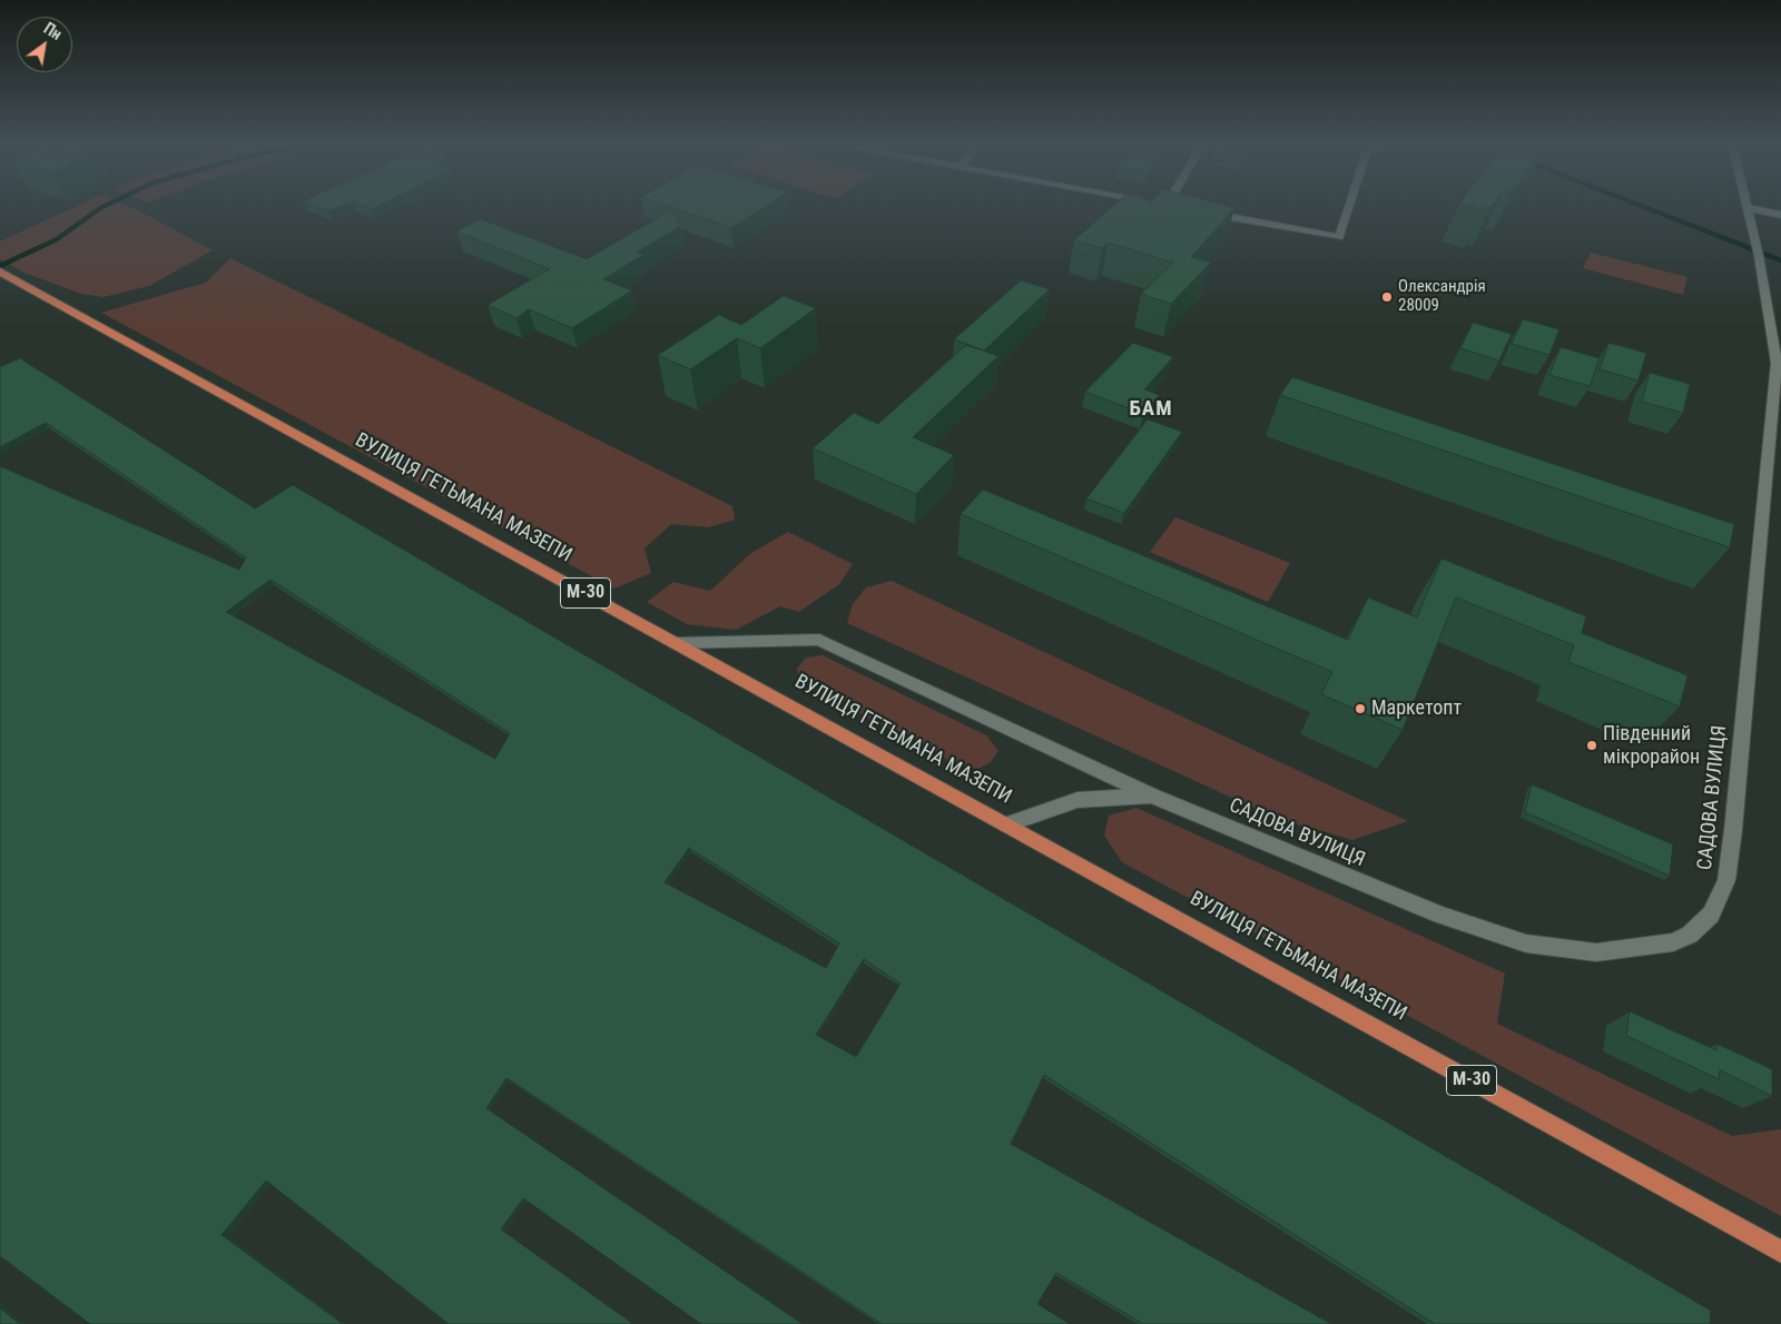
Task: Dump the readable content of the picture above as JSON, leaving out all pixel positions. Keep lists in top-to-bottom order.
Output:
{
  "streets": {
    "highway": ["ВУЛИЦЯ ГЕТЬМАНА МАЗЕПИ", "М-30"],
    "street": ["САДОВА ВУЛИЦЯ"]
  },
  "crossings": [
    ["ВУЛИЦЯ ГЕТЬМАНА МАЗЕПИ", "САДОВА ВУЛИЦЯ"]
  ],
  "districts": ["БАМ"],
  "places": ["Олександрія 28009", "Маркетопт", "Південний мікрорайон"],
  "north": "top right"
}
